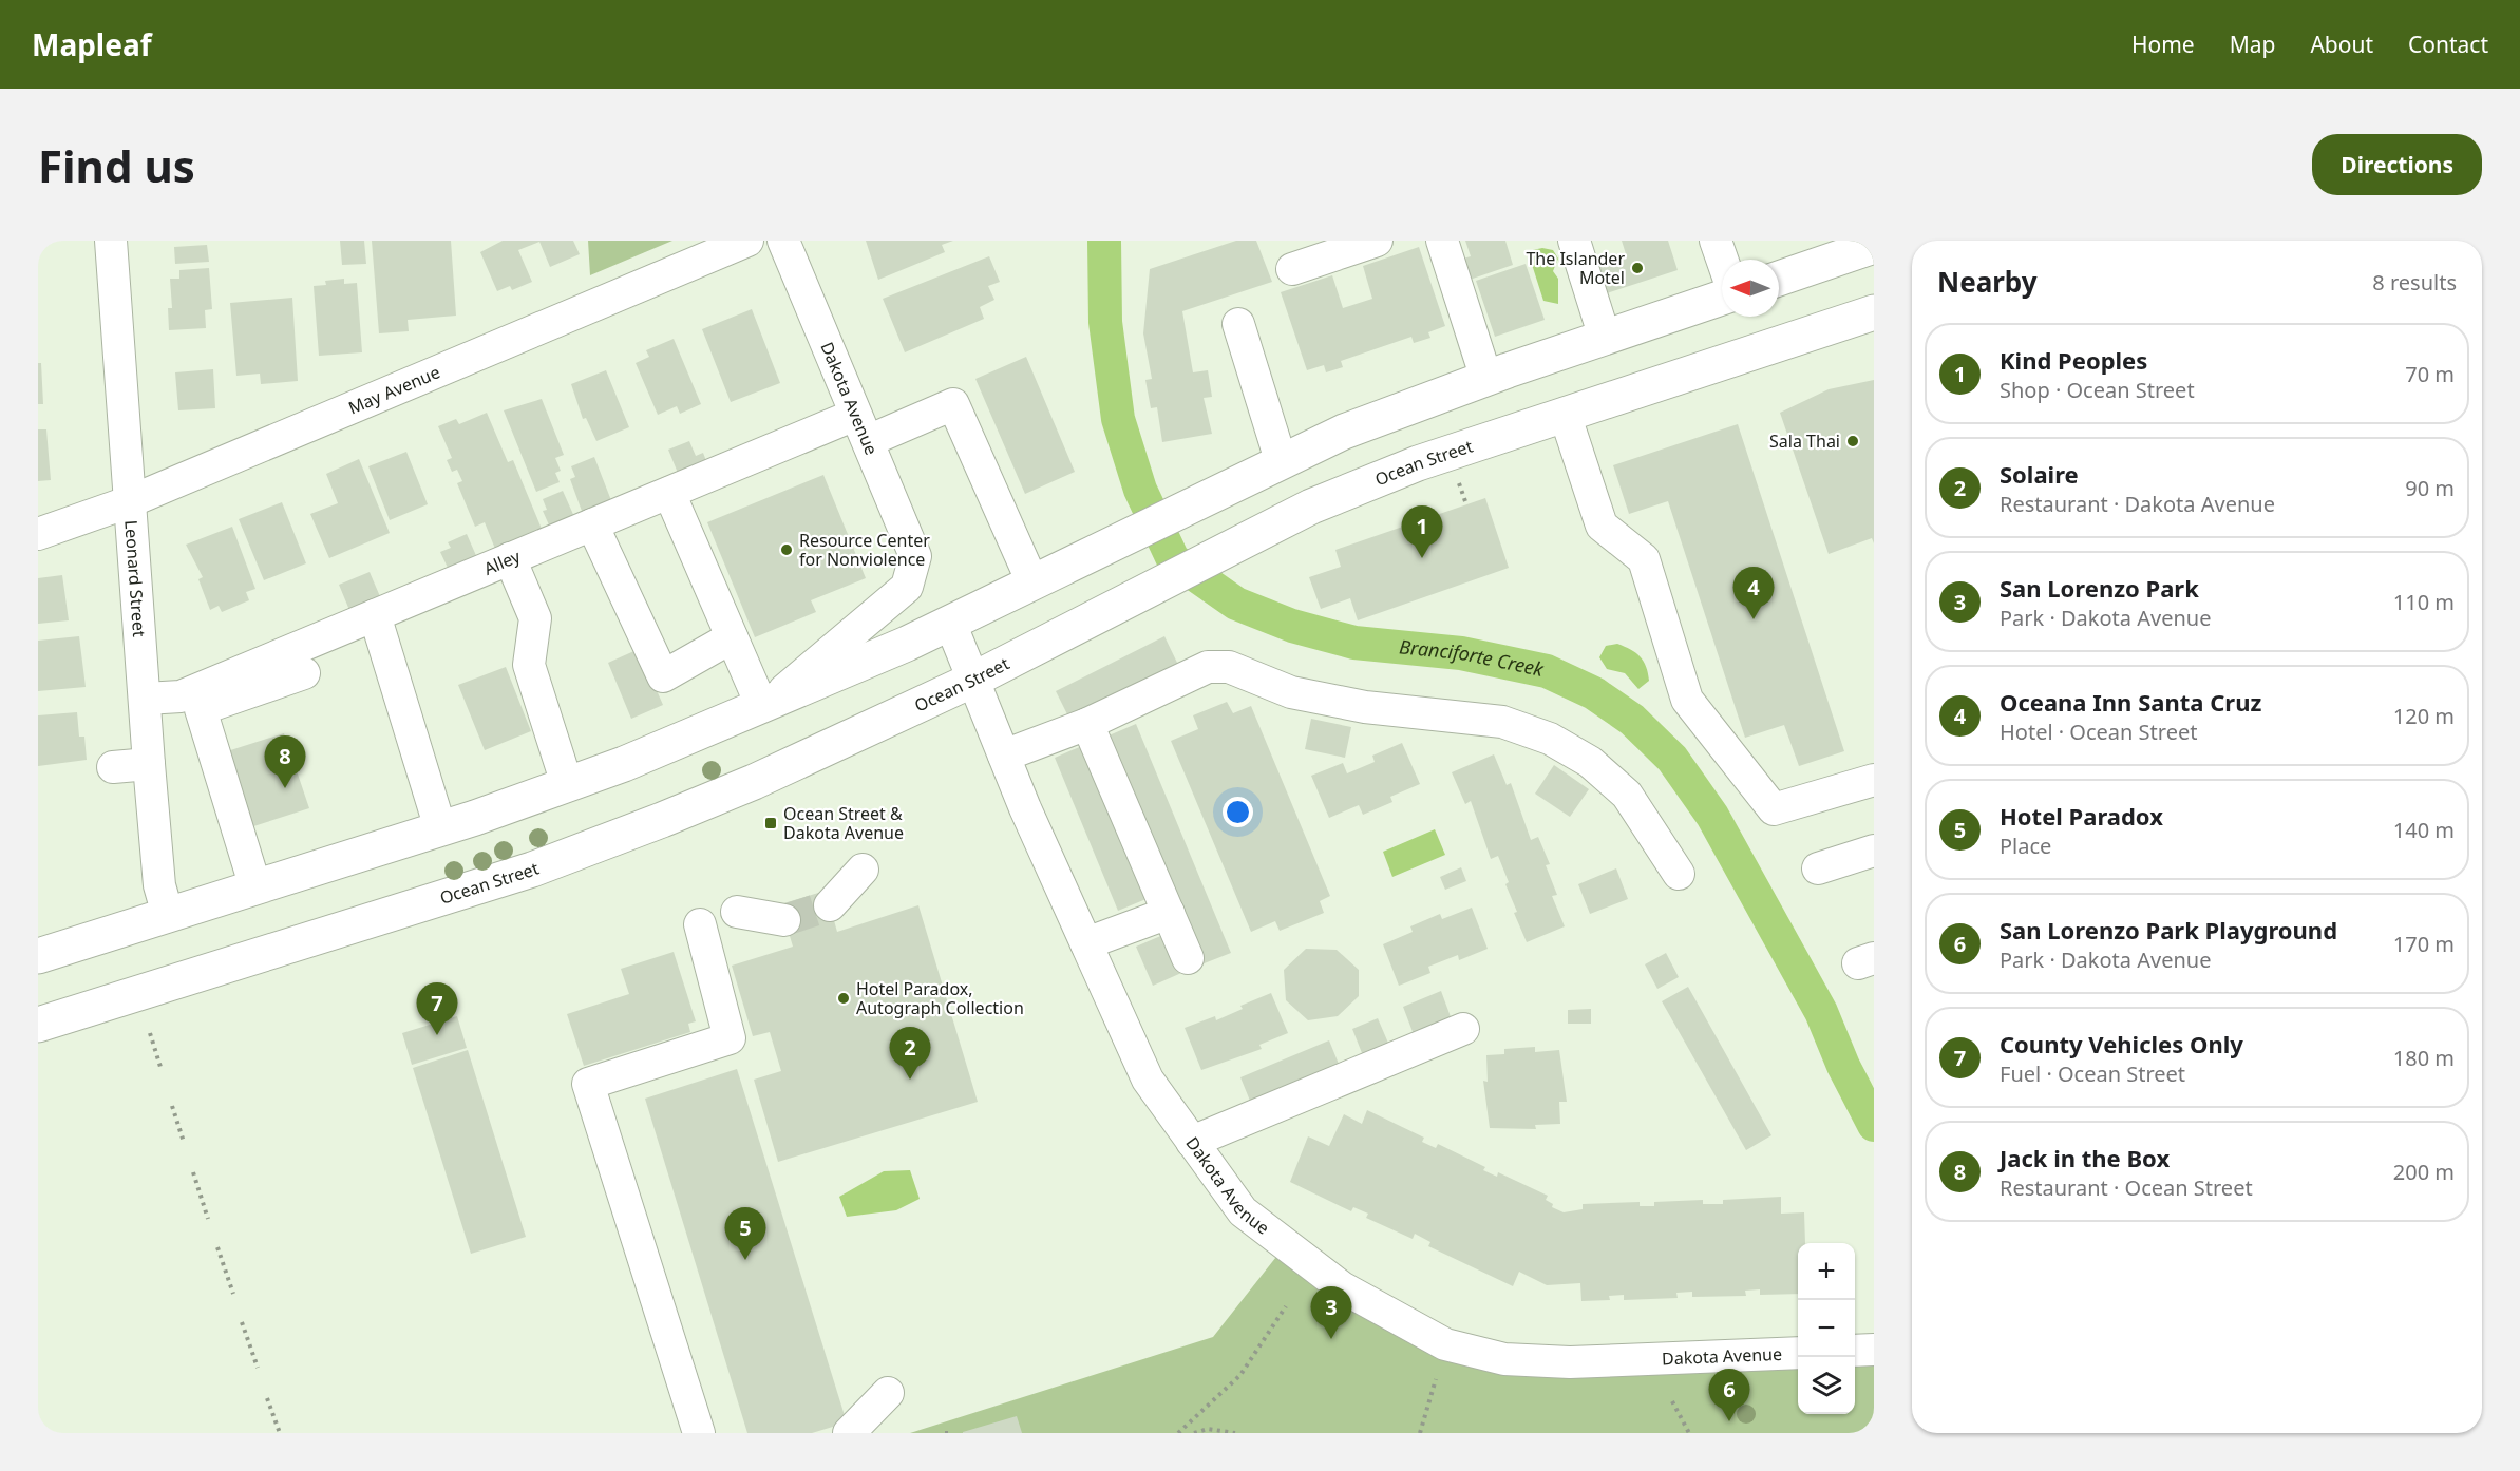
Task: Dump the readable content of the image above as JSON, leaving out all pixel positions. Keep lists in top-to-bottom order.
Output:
{
  "streets": {
    "main road": ["Ocean Street"],
    "street": [
      "May Avenue",
      "Dakota Avenue",
      "Alley",
      "Leonard Street"
    ]
  },
  "crossings": [
    ["May Avenue", "Leonard Street"],
    ["Dakota Avenue", "Ocean Street"],
    ["Dakota Avenue", "Alley"],
    ["Alley", "Leonard Street"]
  ],
  "water": ["Branciforte Creek"],
  "places": {
    "other": [
      "The Islander Motel",
      "Sala Thai",
      "Resource Center for Nonviolence",
      "Hotel Paradox, Autograph Collection"
    ],
    "transit": ["Ocean Street & Dakota Avenue"]
  },
  "north": "left",
  "page": {
    "header": "Mapleaf",
    "nav": [
      "Home",
      "Map",
      "About",
      "Contact"
    ],
    "buttons": "Directions",
    "title": "Find us",
    "heading": ["Nearby", "8 results"],
    "list": [
      {
        "mark": "1",
        "name": "Kind Peoples",
        "note": "Shop · Ocean Street",
        "value": "70 m"
      },
      {
        "mark": "2",
        "name": "Solaire",
        "note": "Restaurant · Dakota Avenue",
        "value": "90 m"
      },
      {
        "mark": "3",
        "name": "San Lorenzo Park",
        "note": "Park · Dakota Avenue",
        "value": "110 m"
      },
      {
        "mark": "4",
        "name": "Oceana Inn Santa Cruz",
        "note": "Hotel · Ocean Street",
        "value": "120 m"
      },
      {
        "mark": "5",
        "name": "Hotel Paradox",
        "note": "Place",
        "value": "140 m"
      },
      {
        "mark": "6",
        "name": "San Lorenzo Park Playground",
        "note": "Park · Dakota Avenue",
        "value": "170 m"
      },
      {
        "mark": "7",
        "name": "County Vehicles Only",
        "note": "Fuel · Ocean Street",
        "value": "180 m"
      },
      {
        "mark": "8",
        "name": "Jack in the Box",
        "note": "Restaurant · Ocean Street",
        "value": "200 m"
      }
    ],
    "pins": [
      "1",
      "4",
      "8",
      "7",
      "2",
      "5",
      "3",
      "6"
    ],
    "map_buttons": ["+", "−"]
  }
}
